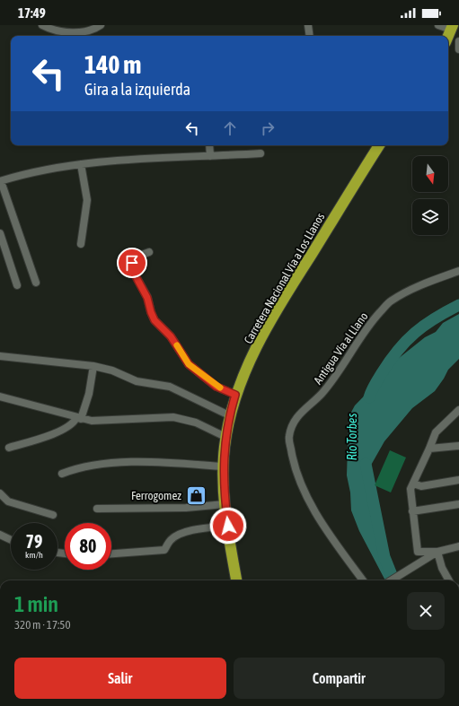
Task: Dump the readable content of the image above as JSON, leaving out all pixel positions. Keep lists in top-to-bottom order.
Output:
{
  "streets": {
    "highway": ["Carretera Nacional Vía a Los Llanos"],
    "street": ["Antigua Vía al Llano"]
  },
  "water": ["Río Torbes"],
  "places": {
    "shop": ["Ferrogomez"]
  },
  "north": "bottom",
  "page": {
    "status": "17:49",
    "turn": ["140 m", "Gira a la izquierda"],
    "speed": "79 km/h",
    "limit": "80",
    "heading": ["1 min", "320 m · 17:50"],
    "buttons": ["Salir", "Compartir"]
  }
}
